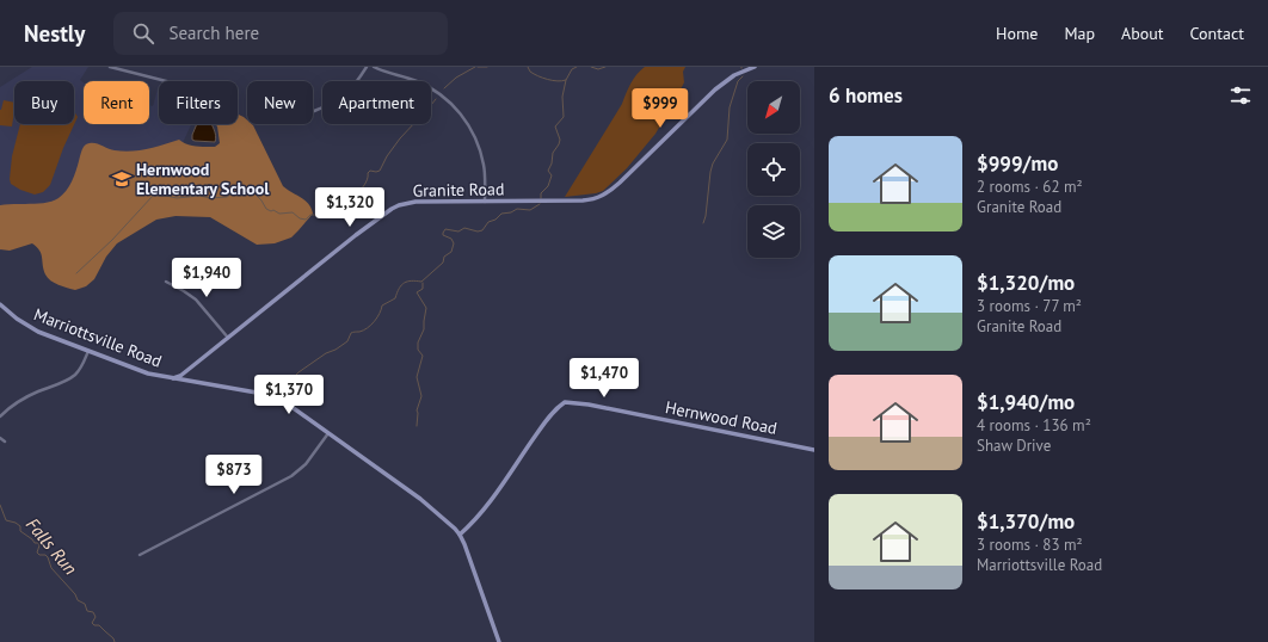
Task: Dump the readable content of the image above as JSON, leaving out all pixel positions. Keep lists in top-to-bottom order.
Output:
{
  "streets": {
    "street": ["Granite Road", "Marriottsville Road", "Hernwood Road"]
  },
  "crossings": [
    ["Granite Road", "Marriottsville Road"],
    ["Marriottsville Road", "Hernwood Road"]
  ],
  "water": ["Falls Run"],
  "places": {
    "school or university": ["Hernwood Elementary School"]
  },
  "north": "bottom left",
  "page": {
    "header": "Nestly",
    "search": "Search here",
    "nav": [
      "Home",
      "Map",
      "About",
      "Contact"
    ],
    "heading": "6 homes",
    "chip": [
      "Buy",
      "Rent",
      "Filters",
      "New",
      "Apartment"
    ],
    "price": [
      "$999",
      "$1,320",
      "$1,940",
      "$1,470",
      "$1,370",
      "$873"
    ],
    "list": [
      {
        "name": "$999/mo",
        "note": "2 rooms · 62 m² · Granite Road"
      },
      {
        "name": "$1,320/mo",
        "note": "3 rooms · 77 m² · Granite Road"
      },
      {
        "name": "$1,940/mo",
        "note": "4 rooms · 136 m² · Shaw Drive"
      },
      {
        "name": "$1,370/mo",
        "note": "3 rooms · 83 m² · Marriottsville Road"
      }
    ]
  }
}
